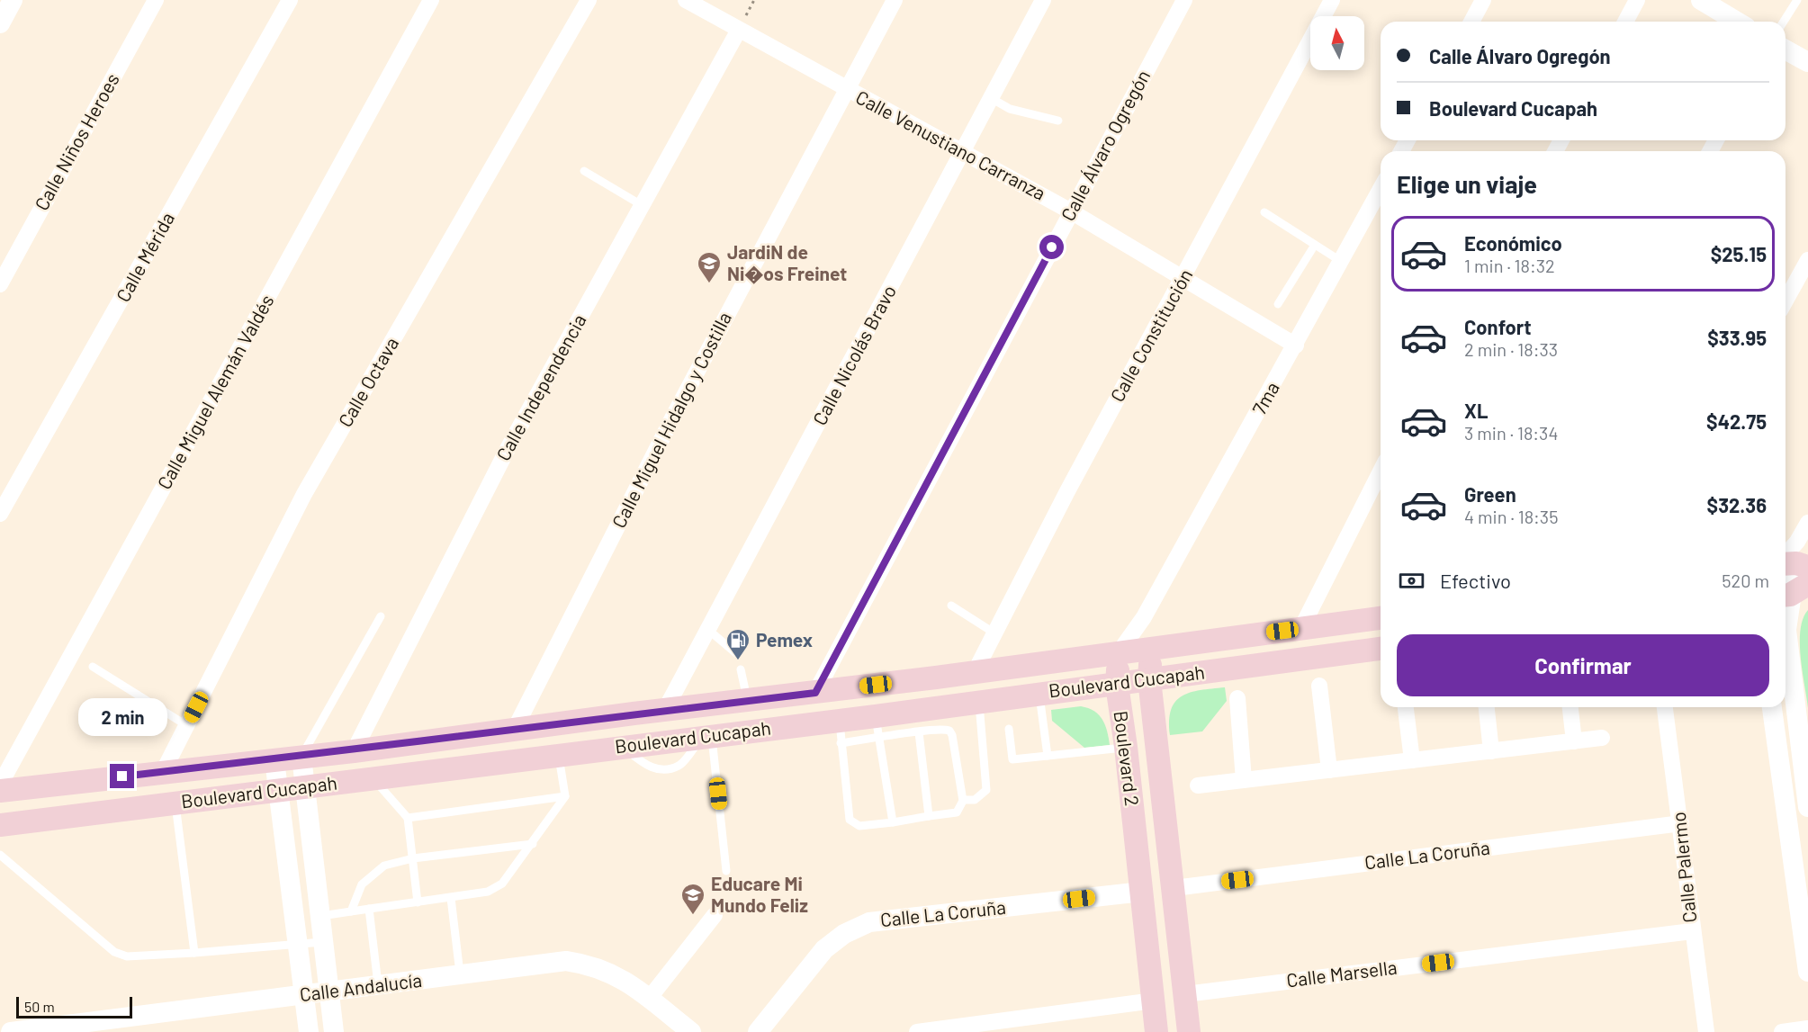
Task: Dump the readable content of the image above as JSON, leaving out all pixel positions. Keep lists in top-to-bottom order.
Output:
{
  "streets": {
    "main road": ["Boulevard Cucapah", "Boulevard 2"],
    "street": [
      "Calle Niños Heroes",
      "Calle Venustiano Carranza",
      "Calle Álvaro Ogregón",
      "Calle Mérida",
      "Calle Constitución",
      "Calle Nicolás Bravo",
      "Calle Octava",
      "Calle Independencia",
      "Calle Miguel Alemán Valdés",
      "7ma",
      "Calle Miguel Hidalgo y Costilla",
      "Calle La Coruña",
      "Calle Palermo",
      "Calle Marsella",
      "Calle Andalucía"
    ]
  },
  "crossings": [
    ["Calle Venustiano Carranza", "Calle Álvaro Ogregón"],
    ["Calle Venustiano Carranza", "Calle Constitución"],
    ["Calle Venustiano Carranza", "Calle Nicolás Bravo"],
    ["Calle Venustiano Carranza", "Calle Independencia"],
    ["Calle Venustiano Carranza", "7ma"],
    ["Calle Venustiano Carranza", "Calle Miguel Hidalgo y Costilla"],
    ["Calle Álvaro Ogregón", "Boulevard Cucapah"],
    ["Calle Constitución", "Boulevard Cucapah"],
    ["Calle Nicolás Bravo", "Boulevard Cucapah"],
    ["Calle Octava", "Boulevard Cucapah"],
    ["Calle Independencia", "Boulevard Cucapah"],
    ["7ma", "Boulevard 2"],
    ["Calle Miguel Hidalgo y Costilla", "Boulevard Cucapah"],
    ["Boulevard Cucapah", "Boulevard 2"],
    ["Boulevard 2", "Calle La Coruña"],
    ["Boulevard 2", "Calle Marsella"],
    ["Calle La Coruña", "Calle Palermo"],
    ["Calle Palermo", "Calle Marsella"]
  ],
  "places": {
    "school or university": ["JardiN de Ni�os Freinet", "Educare Mi Mundo Feliz"],
    "fuel station": ["Pemex"]
  },
  "scale_bar": "50 m",
  "north": "top",
  "page": {
    "banner": ["Calle Álvaro Ogregón", "Boulevard Cucapah"],
    "heading": "Elige un viaje",
    "list": [
      {
        "name": "Económico",
        "note": "1 min · 18:32",
        "value": "$25.15"
      },
      {
        "name": "Confort",
        "note": "2 min · 18:33",
        "value": "$33.95"
      },
      {
        "name": "XL",
        "note": "3 min · 18:34",
        "value": "$42.75"
      },
      {
        "name": "Green",
        "note": "4 min · 18:35",
        "value": "$32.36"
      }
    ],
    "pay": ["Efectivo", "520 m"],
    "buttons": "Confirmar",
    "bubble": "2 min",
    "scale": "50 m"
  }
}
